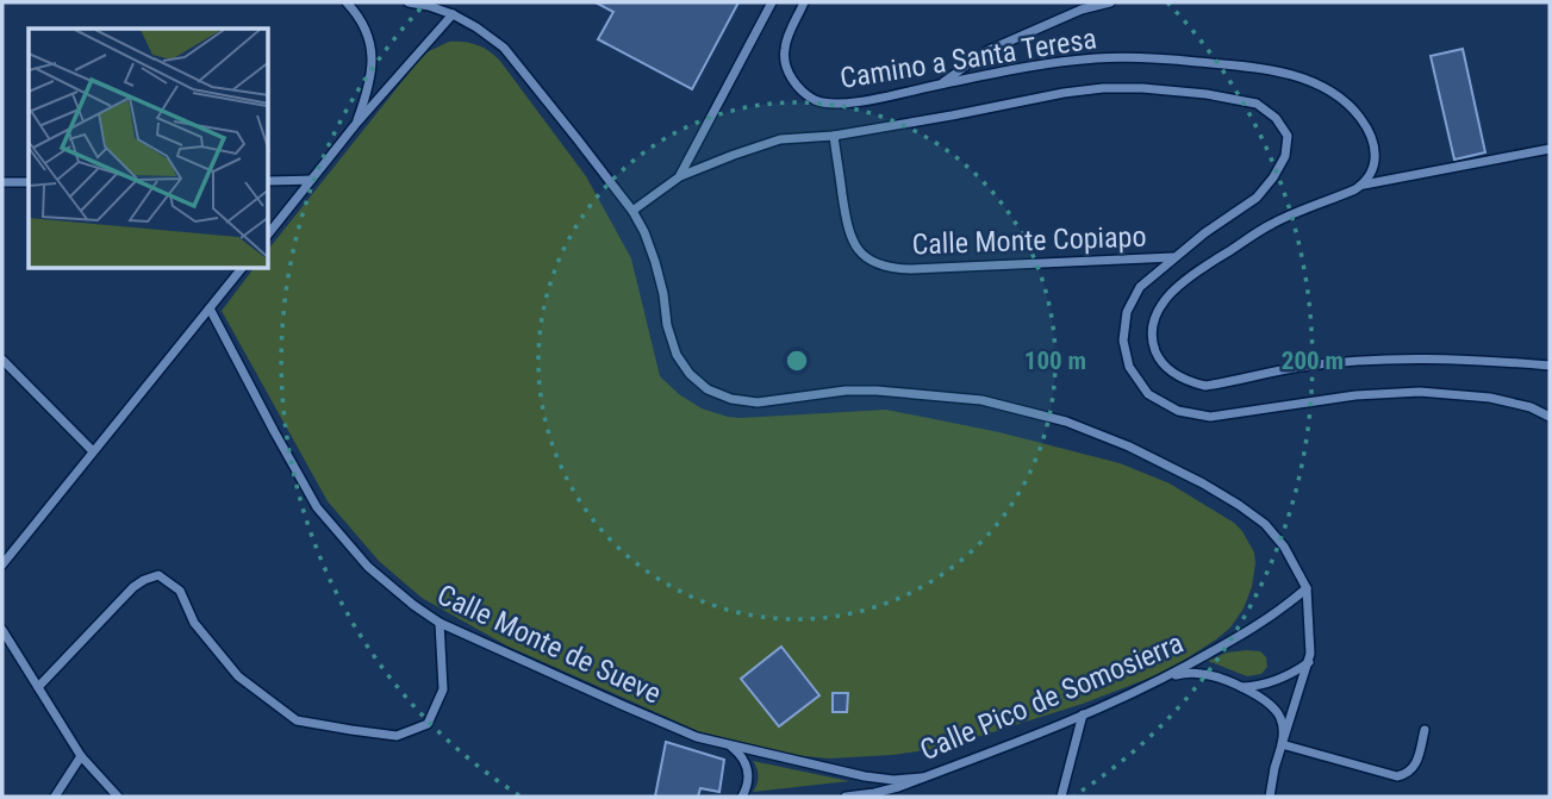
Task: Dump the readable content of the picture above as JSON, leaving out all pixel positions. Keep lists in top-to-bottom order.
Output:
{
  "streets": {
    "street": [
      "Camino a Santa Teresa",
      "Calle Monte Copiapo",
      "Calle Monte de Sueve",
      "Calle Pico de Somosierra"
    ]
  },
  "crossings": [
    ["Camino a Santa Teresa", "Calle Monte Copiapo"],
    ["Calle Monte de Sueve", "Calle Pico de Somosierra"]
  ],
  "rings": ["100 m", "200 m"]
}
